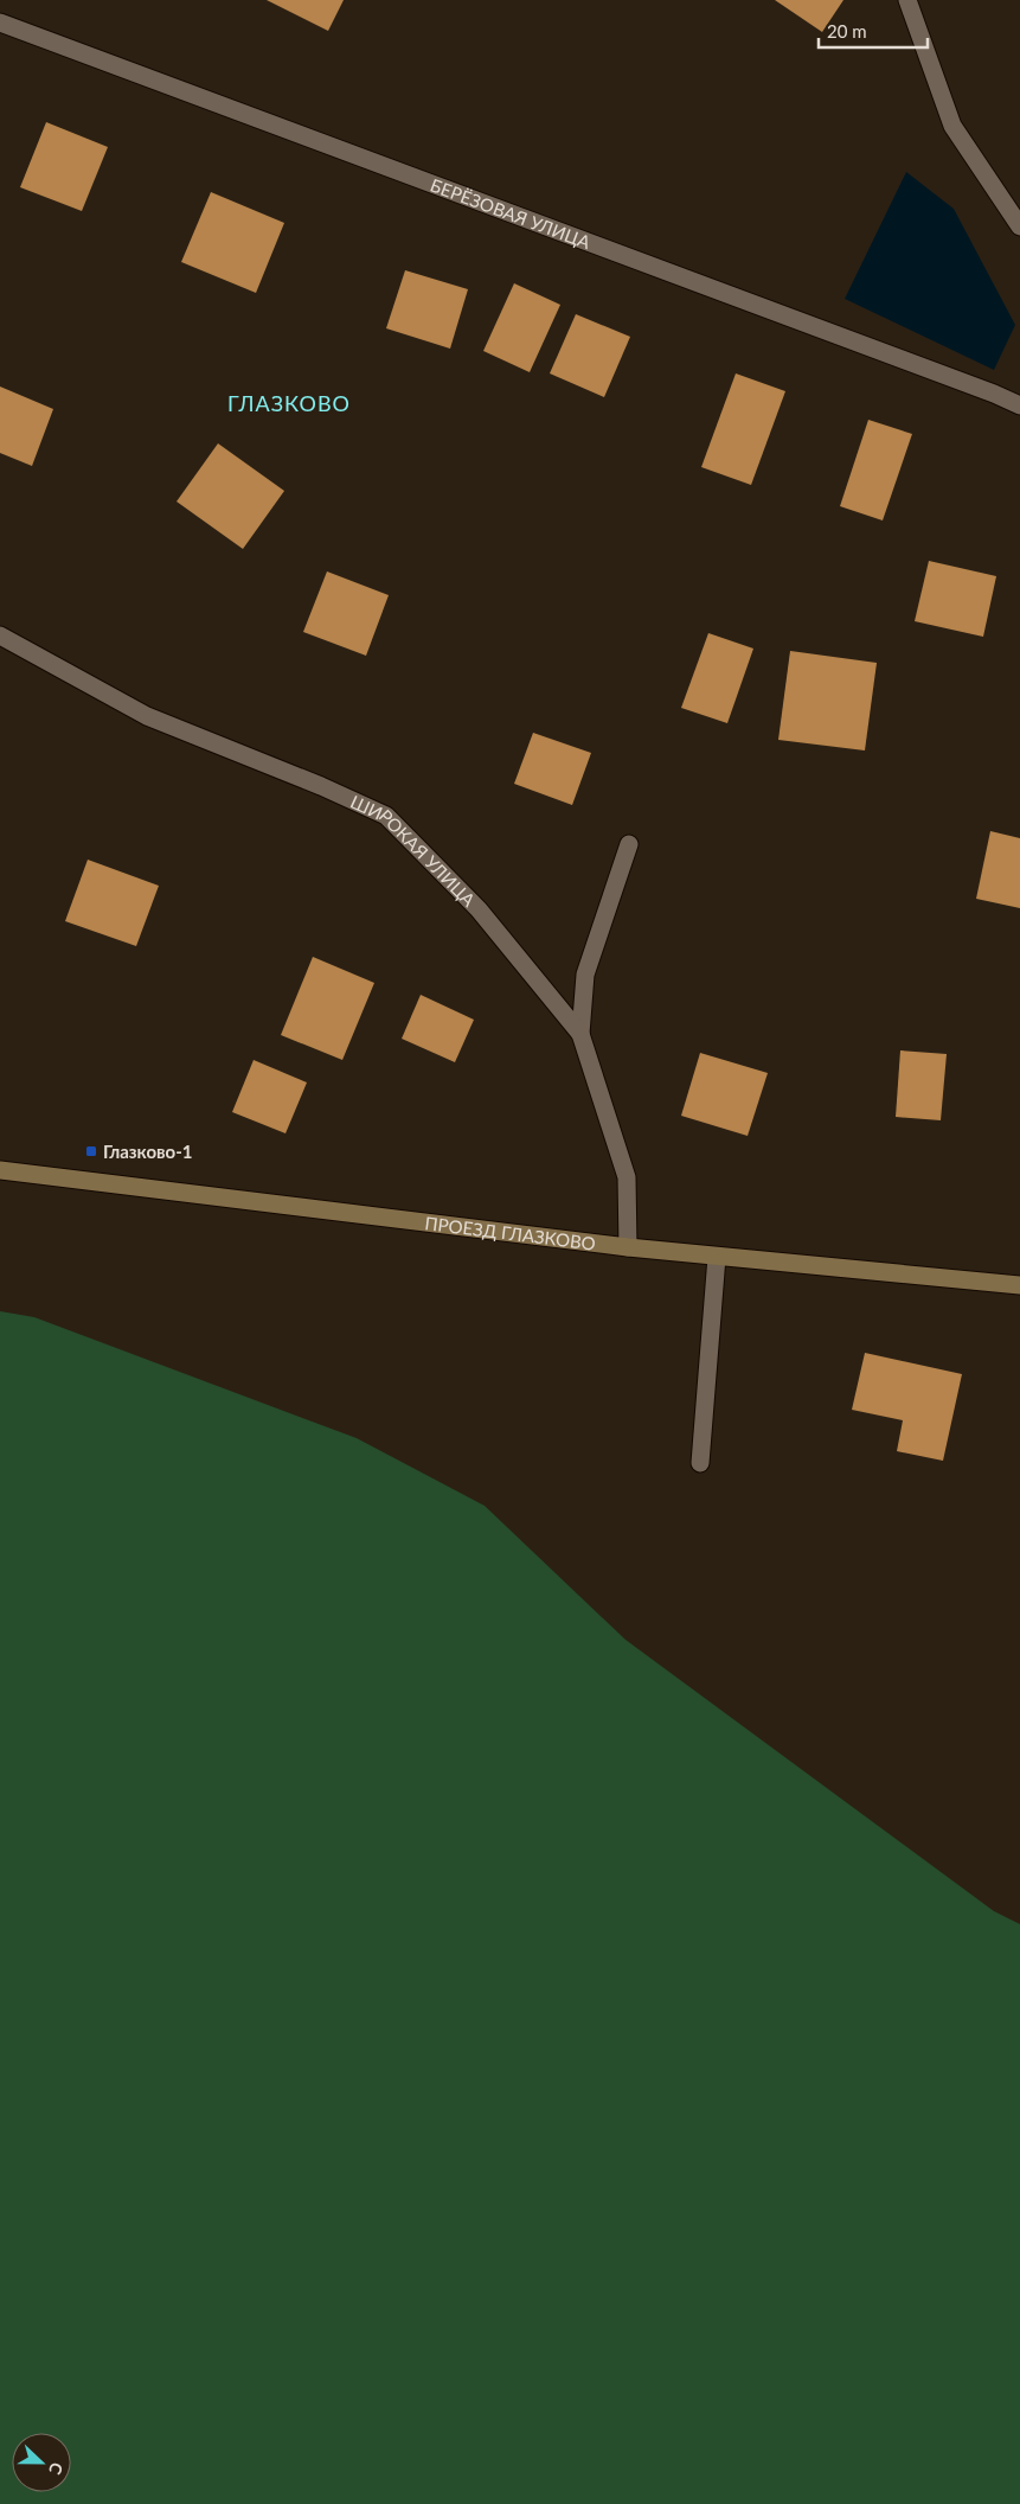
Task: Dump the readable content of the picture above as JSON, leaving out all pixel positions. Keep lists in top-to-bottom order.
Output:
{
  "streets": {
    "main road": ["ПРОЕЗД ГЛАЗКОВО"],
    "street": ["БЕРЁЗОВАЯ УЛИЦА", "ШИРОКАЯ УЛИЦА"]
  },
  "crossings": [
    ["ШИРОКАЯ УЛИЦА", "ПРОЕЗД ГЛАЗКОВО"]
  ],
  "districts": ["ГЛАЗКОВО"],
  "places": {
    "transit": ["Глазково-1"]
  },
  "scale_bar": "20 m",
  "north": "right"
}
